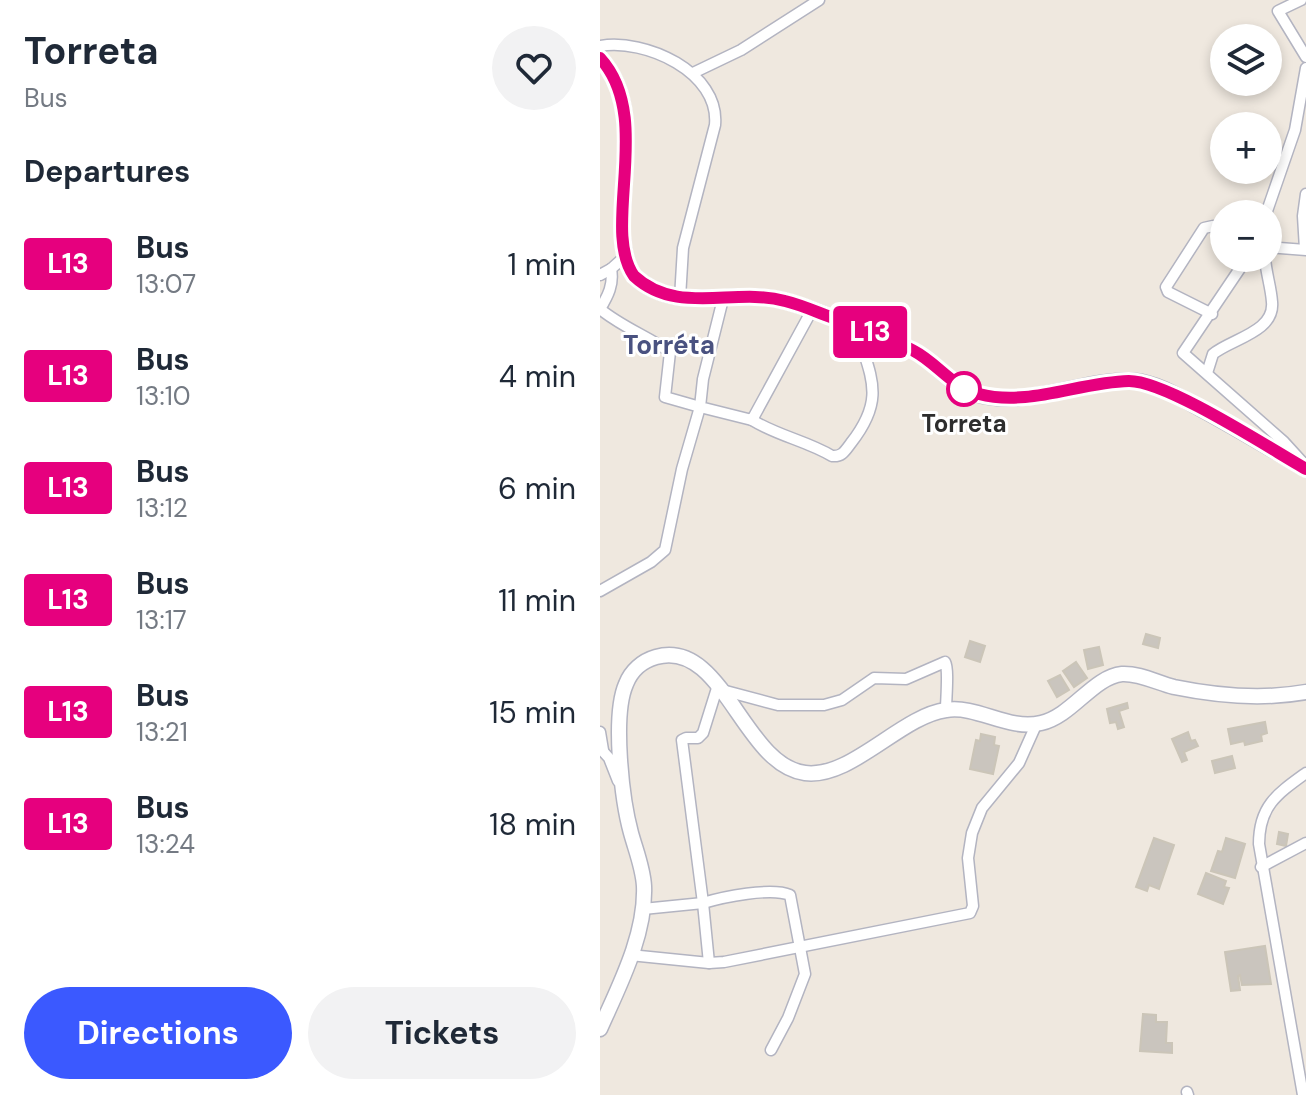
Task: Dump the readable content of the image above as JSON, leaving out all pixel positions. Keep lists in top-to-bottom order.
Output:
{
  "districts": ["Torréta"],
  "places": ["Torreta"],
  "lines": ["bus line L13"],
  "page": {
    "heading": [
      ["Torreta", "Bus"],
      "Departures"
    ],
    "on_map": "L13",
    "map_buttons": ["+", "−"],
    "list": [
      {
        "mark": "L13",
        "name": "Bus",
        "note": "13:07",
        "value": "1 min"
      },
      {
        "mark": "L13",
        "name": "Bus",
        "note": "13:10",
        "value": "4 min"
      },
      {
        "mark": "L13",
        "name": "Bus",
        "note": "13:12",
        "value": "6 min"
      },
      {
        "mark": "L13",
        "name": "Bus",
        "note": "13:17",
        "value": "11 min"
      },
      {
        "mark": "L13",
        "name": "Bus",
        "note": "13:21",
        "value": "15 min"
      },
      {
        "mark": "L13",
        "name": "Bus",
        "note": "13:24",
        "value": "18 min"
      }
    ],
    "buttons": ["Directions", "Tickets"]
  }
}
